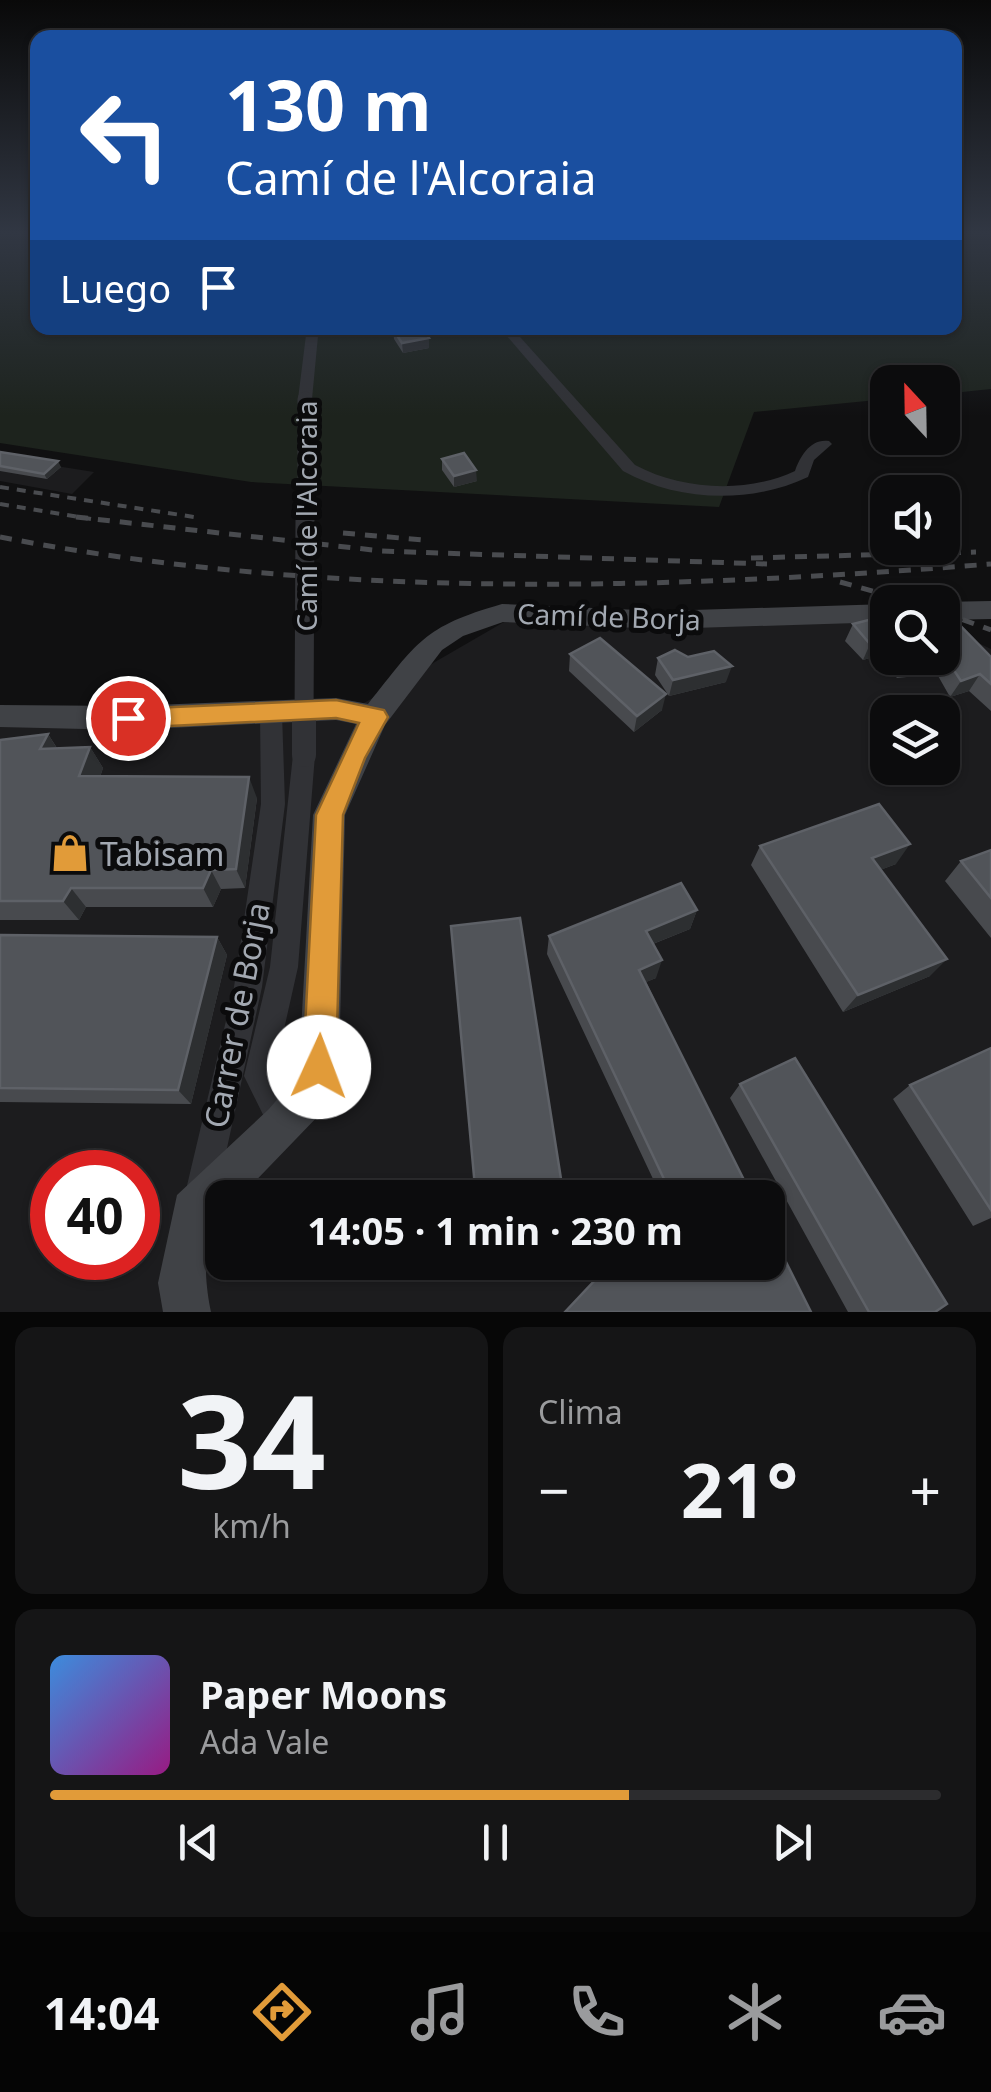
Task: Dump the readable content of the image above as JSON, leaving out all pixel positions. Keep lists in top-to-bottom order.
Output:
{
  "streets": {
    "street": ["Camí de l'Alcoraia", "Camí de Borja", "Carrer de Borja"]
  },
  "crossings": [
    ["Camí de l'Alcoraia", "Camí de Borja"],
    ["Camí de Borja", "Carrer de Borja"]
  ],
  "places": {
    "shop": ["Tabisam"]
  },
  "north": "top",
  "page": {
    "turn": ["130 m", "Camí de l'Alcoraia"],
    "then": "Luego",
    "limit": "40",
    "trip": "14:05 · 1 min · 230 m",
    "tile": [
      ["34", "km/h"],
      "Clima"
    ],
    "heat": ["−", "21°", "+"],
    "song": ["Paper Moons", "Ada Vale"],
    "tabs": "14:04"
  }
}
